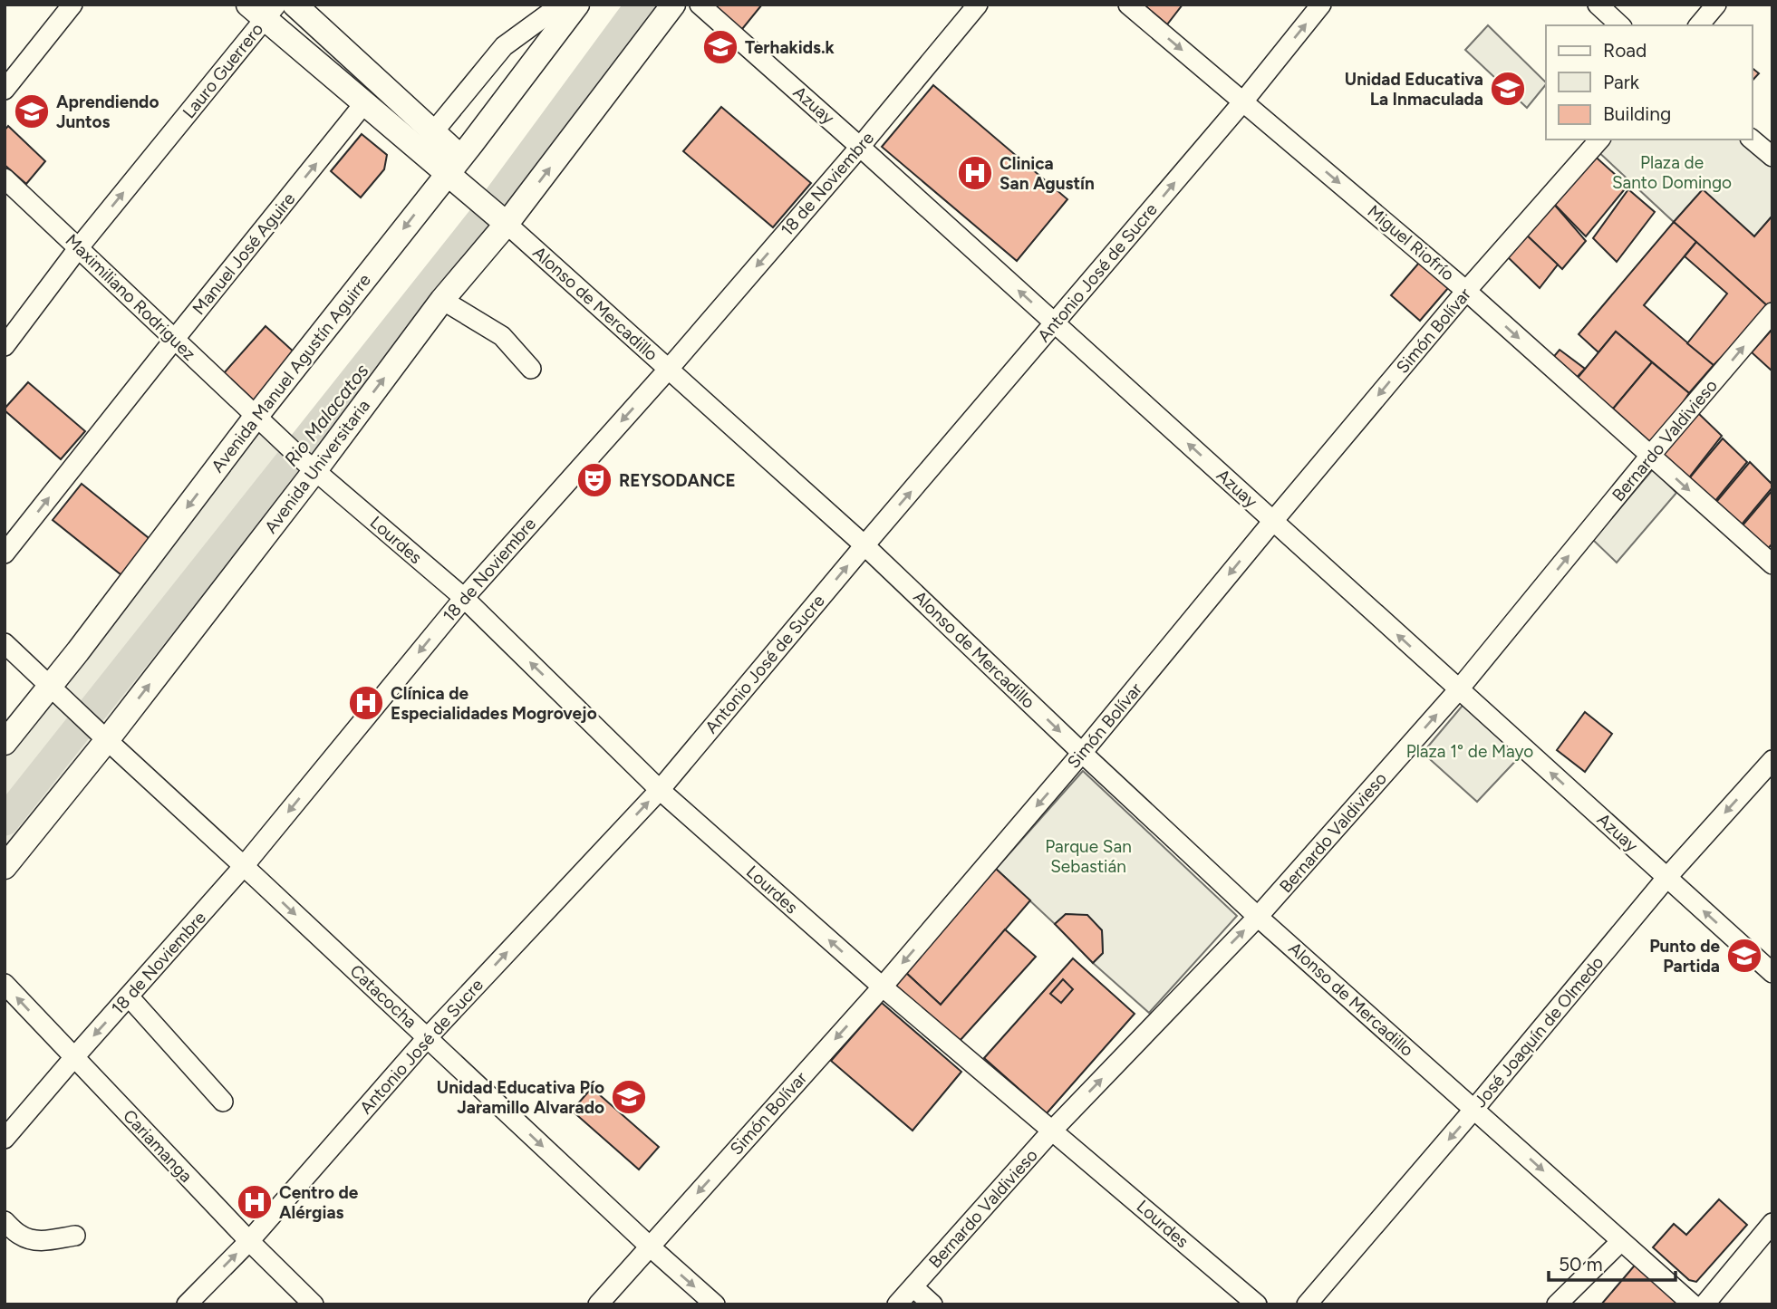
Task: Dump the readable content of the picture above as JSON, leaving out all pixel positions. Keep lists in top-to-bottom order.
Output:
{
  "streets": {
    "main road": ["Alonso de Mercadillo", "Avenida Manuel Agustín Aguirre", "Avenida Universitaria"],
    "street": [
      "Lauro Guerrero",
      "Azuay",
      "18 de Noviembre",
      "Miguel Riofrío",
      "Manuel José Aguire",
      "Antonio José de Sucre",
      "Maximiliano Rodriguez",
      "Simón Bolívar",
      "Bernardo Valdivieso",
      "Lourdes",
      "Catacocha",
      "José Joaquín de Olmedo",
      "Cariamanga"
    ]
  },
  "crossings": [
    ["Lauro Guerrero", "Maximiliano Rodriguez"],
    ["Lauro Guerrero", "Alonso de Mercadillo"],
    ["Azuay", "18 de Noviembre"],
    ["Azuay", "Antonio José de Sucre"],
    ["Azuay", "Simón Bolívar"],
    ["Azuay", "Bernardo Valdivieso"],
    ["Azuay", "José Joaquín de Olmedo"],
    ["18 de Noviembre", "Alonso de Mercadillo"],
    ["18 de Noviembre", "Lourdes"],
    ["18 de Noviembre", "Catacocha"],
    ["18 de Noviembre", "Cariamanga"],
    ["Miguel Riofrío", "Antonio José de Sucre"],
    ["Miguel Riofrío", "Simón Bolívar"],
    ["Miguel Riofrío", "Bernardo Valdivieso"],
    ["Manuel José Aguire", "Maximiliano Rodriguez"],
    ["Manuel José Aguire", "Alonso de Mercadillo"],
    ["Antonio José de Sucre", "Alonso de Mercadillo"],
    ["Antonio José de Sucre", "Lourdes"],
    ["Antonio José de Sucre", "Catacocha"],
    ["Antonio José de Sucre", "Cariamanga"],
    ["Maximiliano Rodriguez", "Avenida Manuel Agustín Aguirre"],
    ["Maximiliano Rodriguez", "Avenida Universitaria"],
    ["Maximiliano Rodriguez", "Lourdes"],
    ["Alonso de Mercadillo", "Simón Bolívar"],
    ["Alonso de Mercadillo", "Avenida Manuel Agustín Aguirre"],
    ["Alonso de Mercadillo", "Bernardo Valdivieso"],
    ["Alonso de Mercadillo", "Avenida Universitaria"],
    ["Alonso de Mercadillo", "José Joaquín de Olmedo"],
    ["Simón Bolívar", "Lourdes"],
    ["Simón Bolívar", "Catacocha"],
    ["Avenida Manuel Agustín Aguirre", "Catacocha"],
    ["Bernardo Valdivieso", "Lourdes"],
    ["Avenida Universitaria", "Lourdes"],
    ["Avenida Universitaria", "Catacocha"]
  ],
  "one_way": [
    "Azuay",
    "18 de Noviembre",
    "Miguel Riofrío",
    "Manuel José Aguire",
    "Antonio José de Sucre",
    "Simón Bolívar",
    "Avenida Manuel Agustín Aguirre",
    "Bernardo Valdivieso",
    "Avenida Universitaria",
    "Lourdes",
    "Catacocha",
    "José Joaquín de Olmedo"
  ],
  "water": ["Rio Malacatos"],
  "parks": ["Plaza de Santo Domingo", "Plaza 1° de Mayo", "Parque San Sebastián"],
  "places": {
    "school or university": [
      "Terhakids.k",
      "Unidad Educativa La Inmaculada",
      "Aprendiendo Juntos",
      "Punto de Partida",
      "Unidad Educativa Pío Jaramillo Alvarado"
    ],
    "hospital": ["Clinica San Agustín", "Clínica de Especialidades Mogrovejo", "Centro de Alérgias"],
    "theatre": ["REYSODANCE"]
  },
  "legend": ["Road", "Park", "Building"],
  "scale_bar": "50 m"
}
